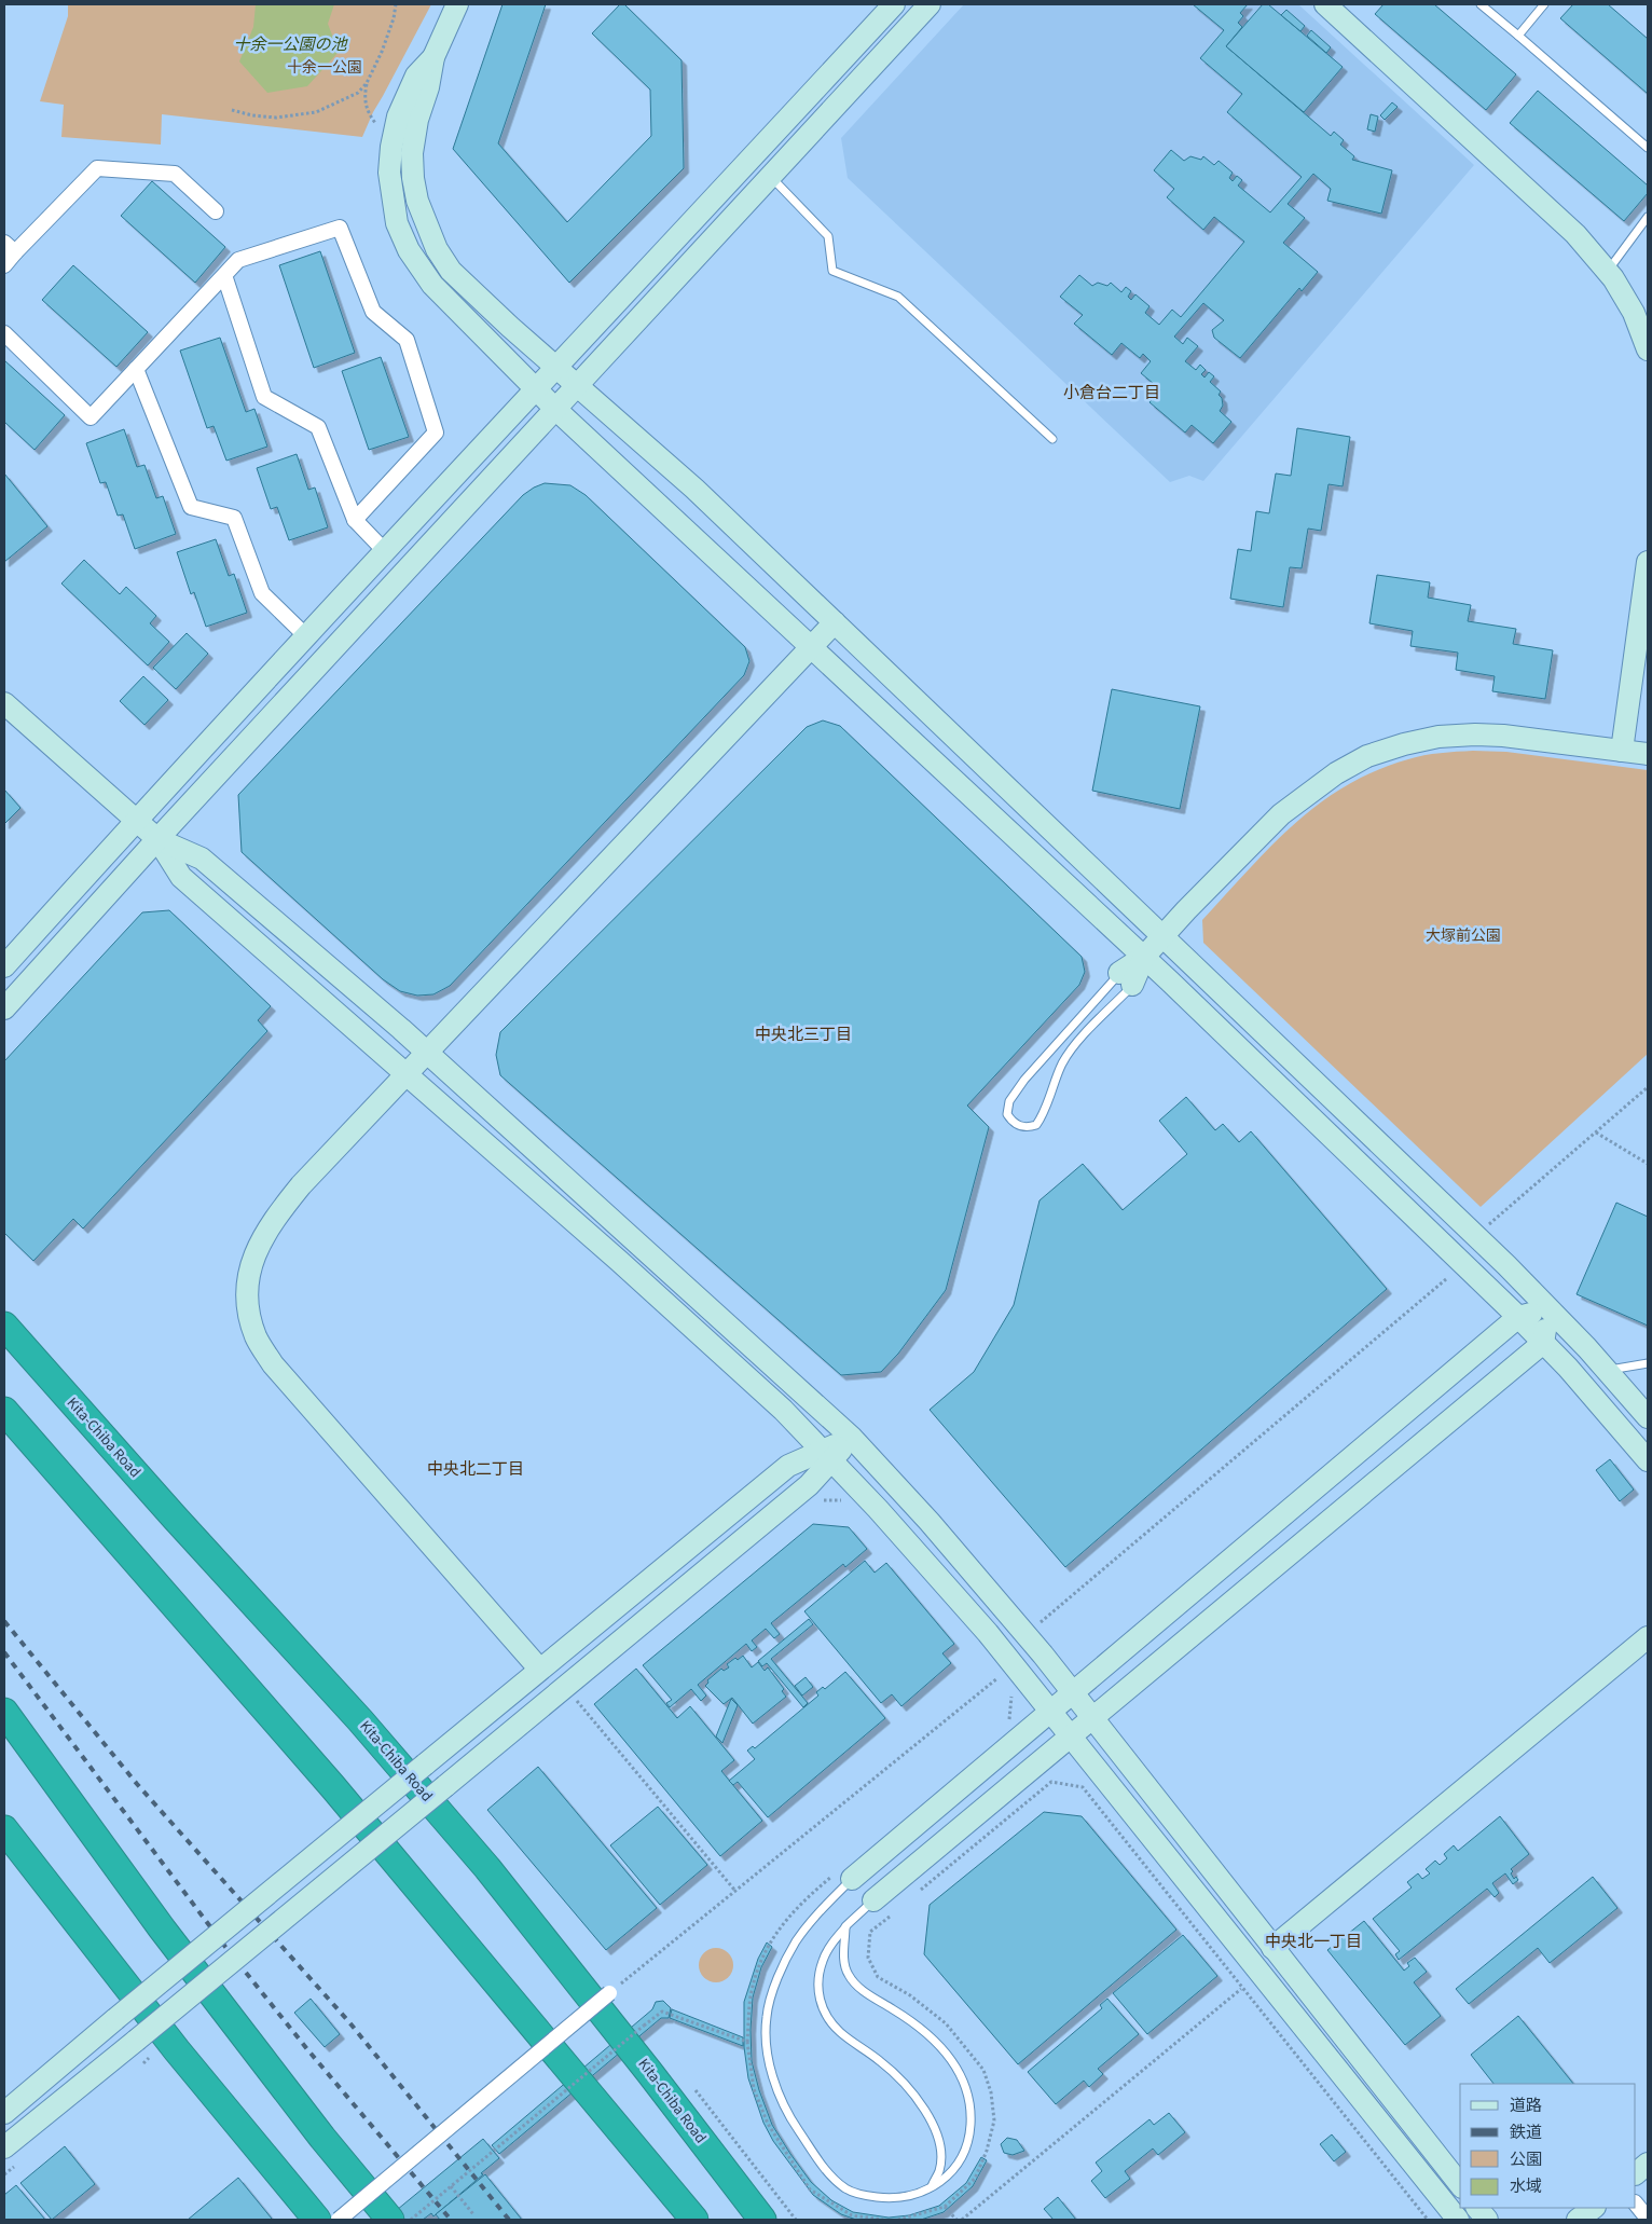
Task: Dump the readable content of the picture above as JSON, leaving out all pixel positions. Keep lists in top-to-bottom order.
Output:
{
  "streets": {
    "highway": ["Kita-Chiba Road"]
  },
  "districts": [
    "小倉台二丁目",
    "中央北三丁目",
    "中央北二丁目",
    "中央北一丁目"
  ],
  "water": ["十余一公園の池"],
  "parks": ["十余一公園", "大塚前公園"],
  "legend": [
    "道路",
    "鉄道",
    "公園",
    "水域"
  ]
}
